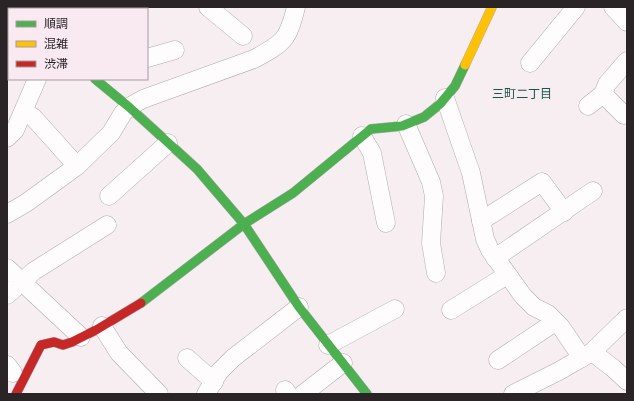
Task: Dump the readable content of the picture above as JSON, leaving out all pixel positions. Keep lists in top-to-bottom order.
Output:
{
  "districts": ["三町二丁目"],
  "legend": ["順調", "混雑", "渋滞"]
}
